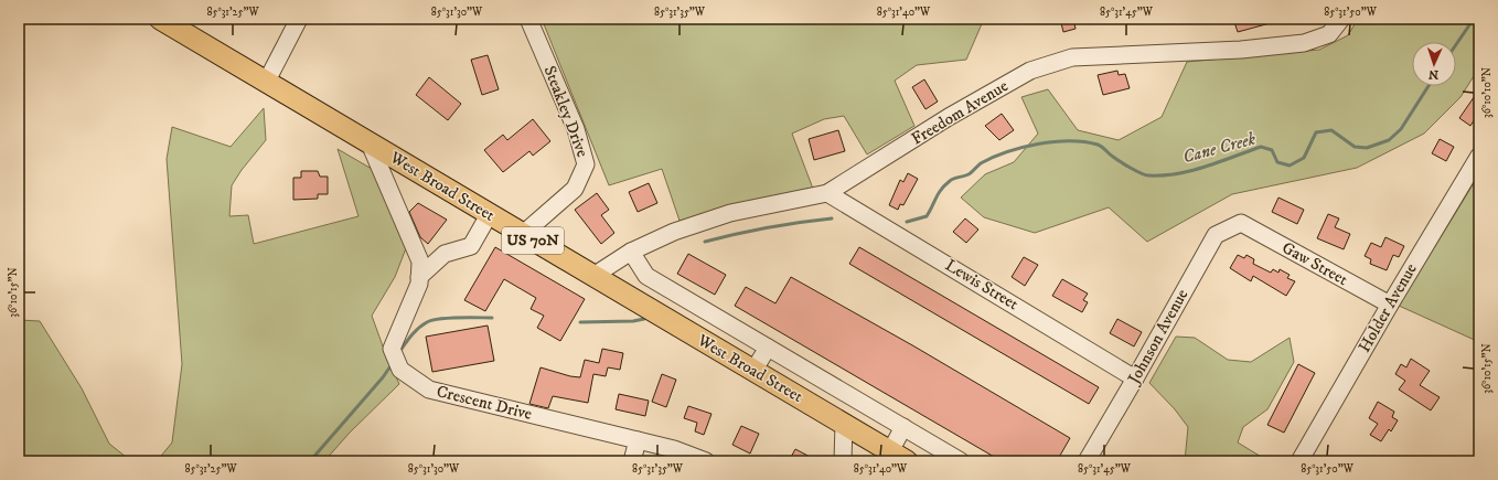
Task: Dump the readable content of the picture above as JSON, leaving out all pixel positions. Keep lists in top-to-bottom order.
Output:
{
  "streets": {
    "main road": ["West Broad Street", "US 70N"],
    "street": [
      "Steakley Drive",
      "Freedom Avenue",
      "Gaw Street",
      "Lewis Street",
      "Holder Avenue",
      "Johnson Avenue",
      "Crescent Drive"
    ]
  },
  "crossings": [
    ["Steakley Drive", "West Broad Street"],
    ["Freedom Avenue", "West Broad Street"],
    ["Freedom Avenue", "Lewis Street"],
    ["West Broad Street", "Crescent Drive"],
    ["Gaw Street", "Holder Avenue"],
    ["Gaw Street", "Johnson Avenue"],
    ["Lewis Street", "Johnson Avenue"]
  ],
  "water": ["Cane Creek"],
  "north": "bottom",
  "coordinates": [
    "85°31'25\"W",
    "85°31'30\"W",
    "85°31'35\"W",
    "85°31'40\"W",
    "85°31'45\"W",
    "85°31'50\"W",
    "36°10'10\"N",
    "36°10'15\"N"
  ]
}
